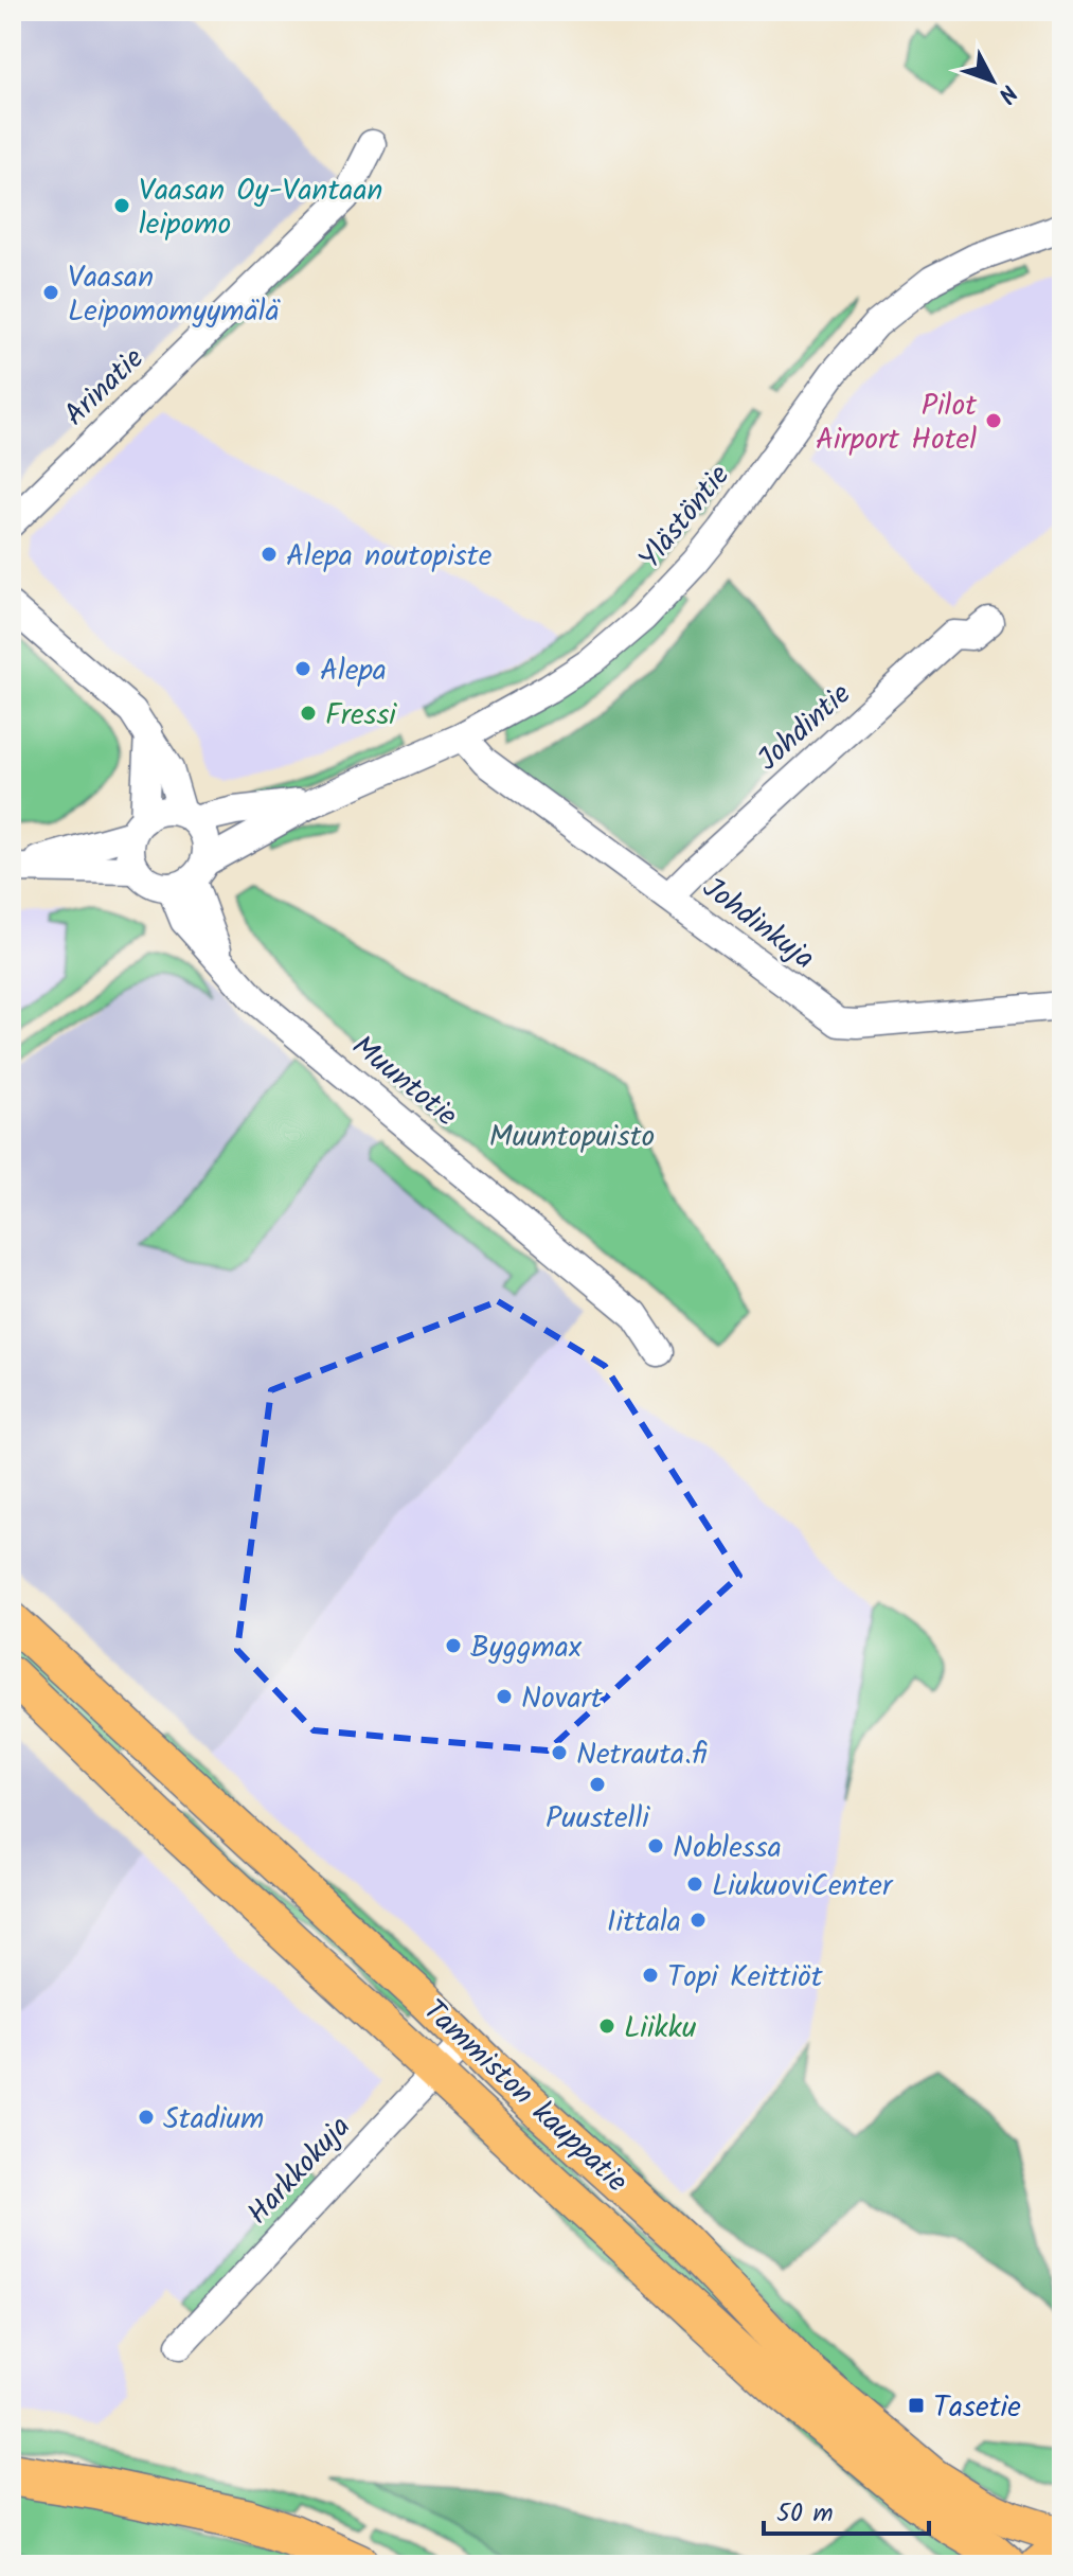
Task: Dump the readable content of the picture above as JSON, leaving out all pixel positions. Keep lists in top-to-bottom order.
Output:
{
  "streets": {
    "main road": ["Tammiston kauppatie"],
    "street": [
      "Arinatie",
      "Ylästöntie",
      "Johdintie",
      "Johdinkuja",
      "Muuntotie",
      "Harkkokuja"
    ]
  },
  "crossings": [
    ["Ylästöntie", "Johdinkuja"],
    ["Ylästöntie", "Muuntotie"],
    ["Johdintie", "Johdinkuja"],
    ["Tammiston kauppatie", "Harkkokuja"]
  ],
  "parks": ["Muuntopuisto"],
  "places": {
    "other": [
      "Vaasan Oy-Vantaan leipomo",
      "Vaasan Leipomomyymälä",
      "Pilot Airport Hotel",
      "Alepa noutopiste",
      "Alepa",
      "Fressi",
      "Byggmax",
      "Novart",
      "Netrauta.fi",
      "Puustelli",
      "Noblessa",
      "LiukuoviCenter",
      "Iittala",
      "Topi Keittiöt",
      "Liikku",
      "Stadium"
    ],
    "transit": ["Tasetie"]
  },
  "scale_bar": "50 m",
  "north": "bottom right"
}
